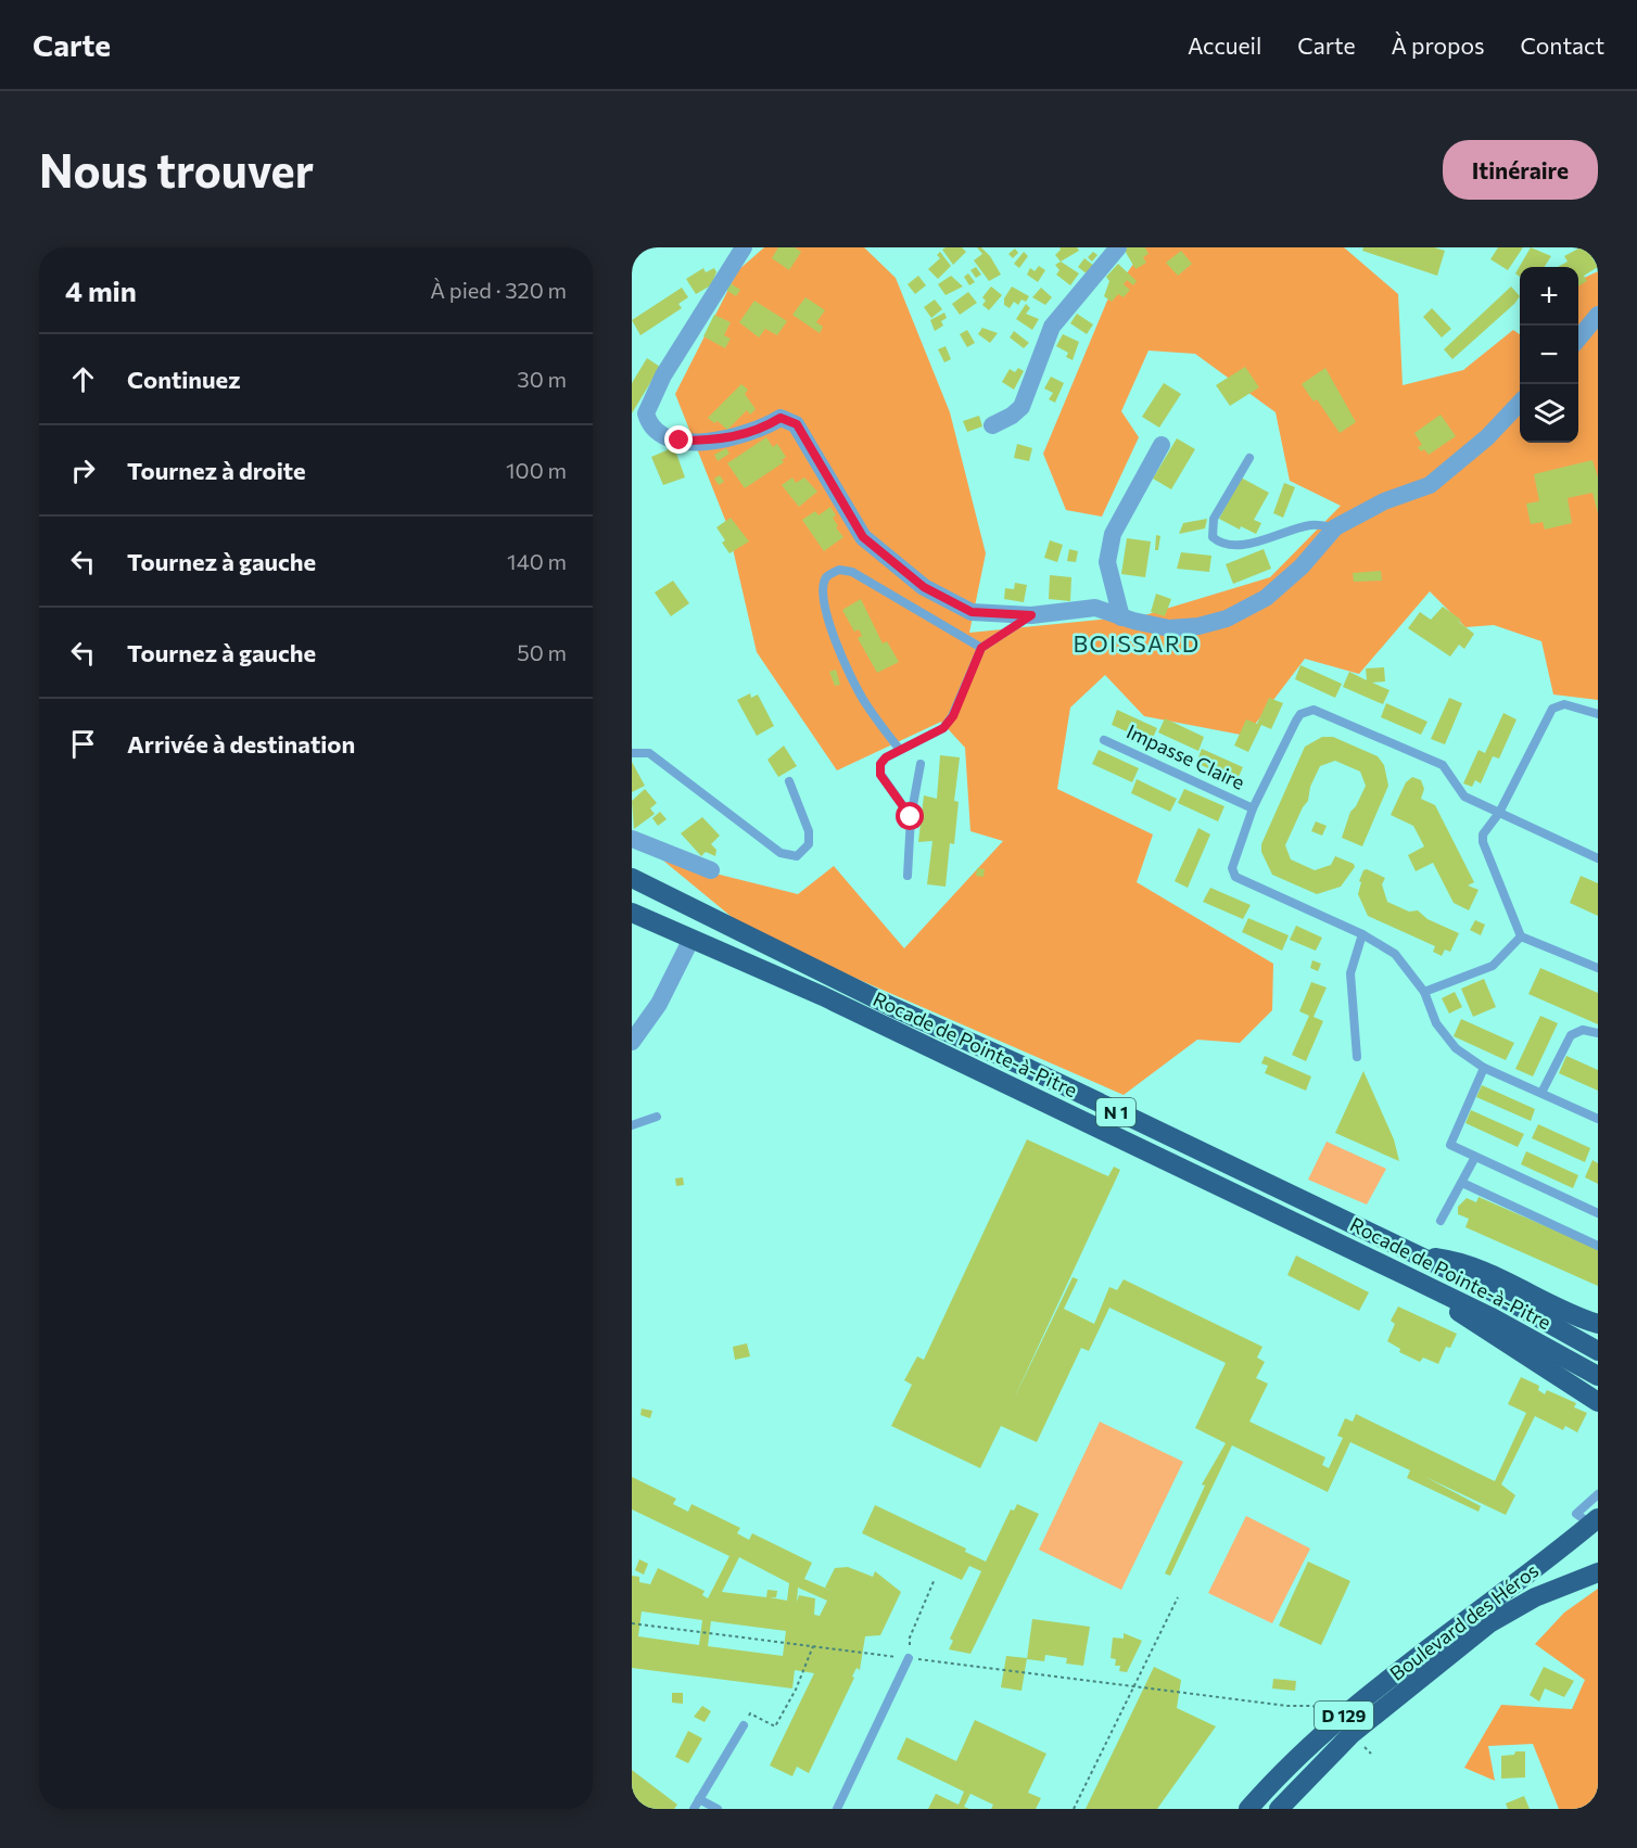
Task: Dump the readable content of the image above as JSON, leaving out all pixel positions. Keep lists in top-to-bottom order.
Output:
{
  "streets": {
    "highway": [
      "Rocade de Pointe-à-Pitre",
      "N 1",
      "Boulevard des Héros",
      "D 129"
    ],
    "lane": ["Impasse Claire"]
  },
  "districts": ["BOISSARD"],
  "page": {
    "header": "Carte",
    "nav": [
      "Accueil",
      "Carte",
      "À propos",
      "Contact"
    ],
    "buttons": "Itinéraire",
    "title": "Nous trouver",
    "heading": ["4 min", "À pied · 320 m"],
    "map_buttons": ["+", "−"],
    "list": [
      ["Continuez", "30 m"],
      ["Tournez à droite", "100 m"],
      ["Tournez à gauche", "140 m"],
      ["Tournez à gauche", "50 m"],
      "Arrivée à destination"
    ]
  }
}
